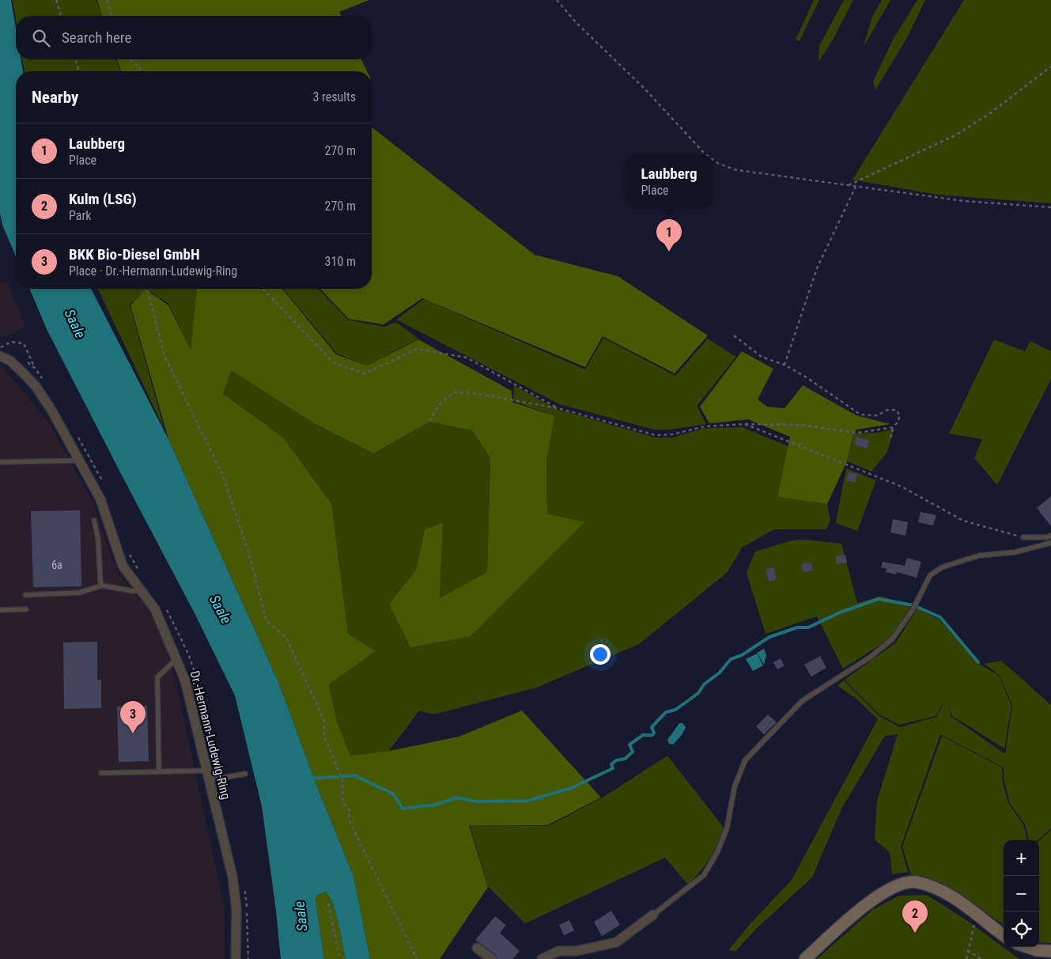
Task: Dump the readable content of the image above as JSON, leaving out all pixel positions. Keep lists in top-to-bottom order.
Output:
{
  "streets": {
    "street": ["Dr.-Hermann-Ludewig-Ring"]
  },
  "water": ["Saale"],
  "house_numbers": ["6a"],
  "page": {
    "search": "Search here",
    "heading": ["Nearby", "3 results"],
    "list": [
      {
        "mark": "1",
        "name": "Laubberg",
        "note": "Place",
        "value": "270 m"
      },
      {
        "mark": "2",
        "name": "Kulm (LSG)",
        "note": "Park",
        "value": "270 m"
      },
      {
        "mark": "3",
        "name": "BKK Bio-Diesel GmbH",
        "note": "Place · Dr.-Hermann-Ludewig-Ring",
        "value": "310 m"
      }
    ],
    "popup": ["Laubberg", "Place"],
    "pins": ["1", "3", "2"],
    "map_buttons": ["+", "−"]
  }
}
